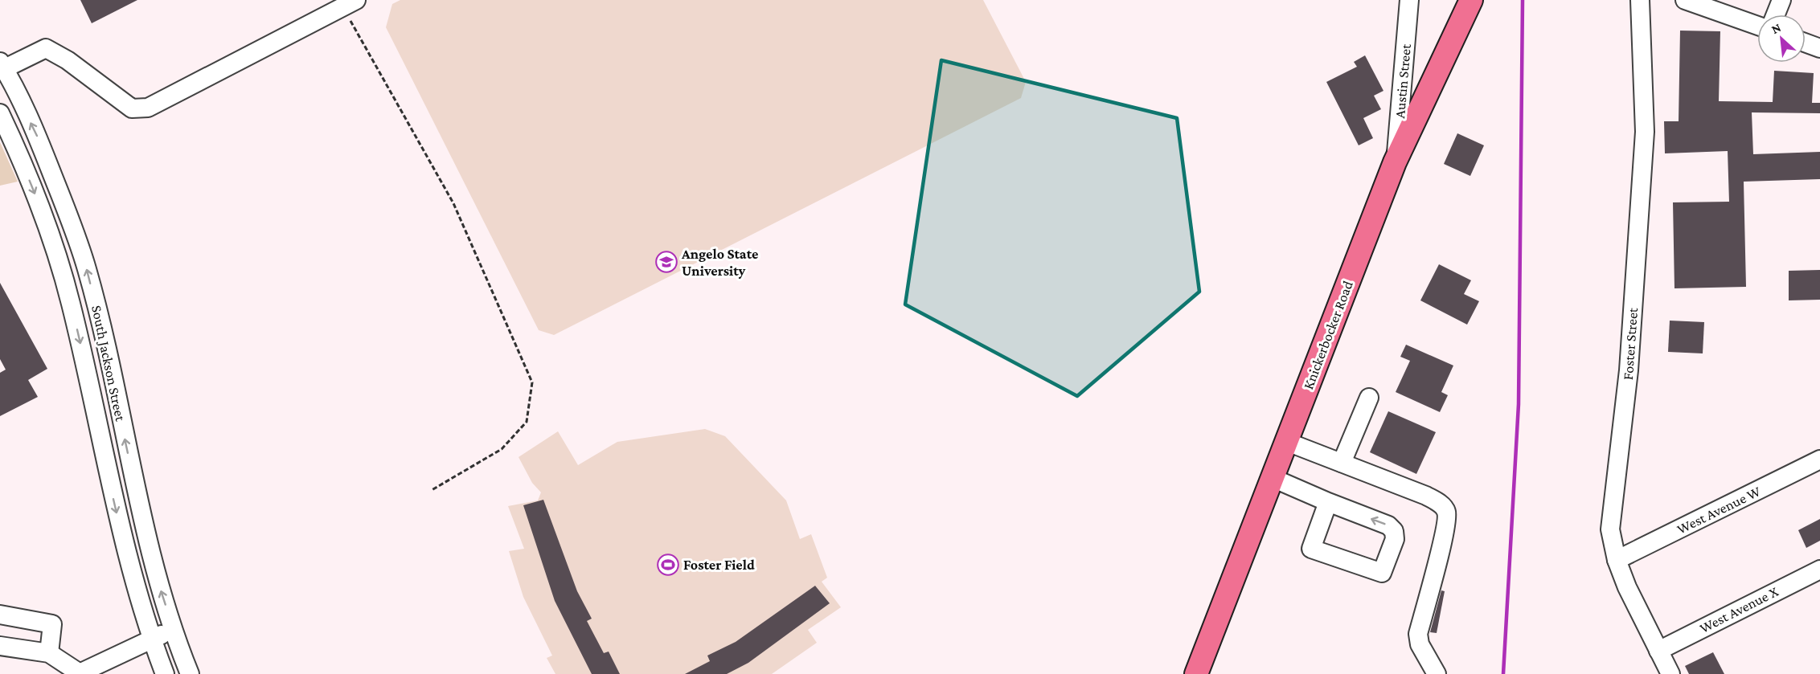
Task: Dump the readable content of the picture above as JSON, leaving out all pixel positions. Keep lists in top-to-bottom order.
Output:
{
  "streets": {
    "main road": ["Knickerbocker Road"],
    "street": [
      "Austin Street",
      "Foster Street",
      "South Jackson Street",
      "West Avenue W",
      "West Avenue X"
    ]
  },
  "crossings": [
    ["Austin Street", "Knickerbocker Road"],
    ["Foster Street", "West Avenue W"],
    ["Foster Street", "West Avenue X"]
  ],
  "places": {
    "school or university": ["Angelo State University"],
    "sports": ["Foster Field"]
  },
  "north": "top left"
}
